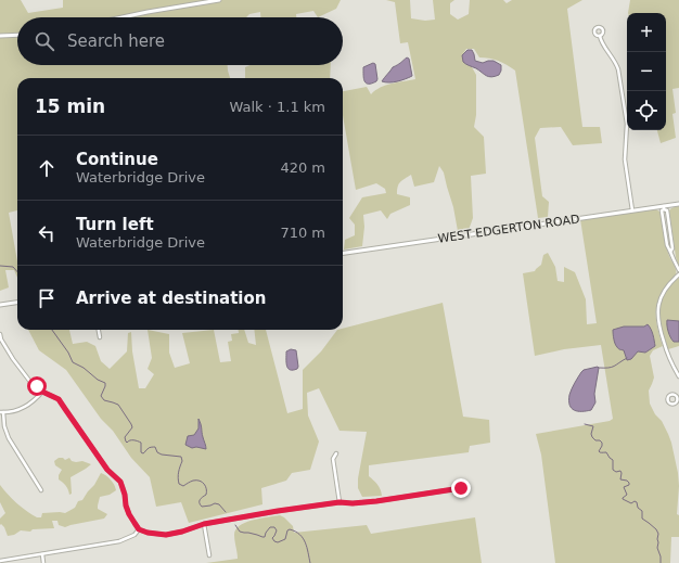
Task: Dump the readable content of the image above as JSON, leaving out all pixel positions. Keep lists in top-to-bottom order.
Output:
{
  "streets": {
    "street": ["WEST EDGERTON ROAD"]
  },
  "page": {
    "map_buttons": ["+", "−"],
    "search": "Search here",
    "heading": ["15 min", "Walk · 1.1 km"],
    "list": [
      ["Continue", "Waterbridge Drive", "420 m"],
      ["Turn left", "Waterbridge Drive", "710 m"],
      "Arrive at destination"
    ]
  }
}
